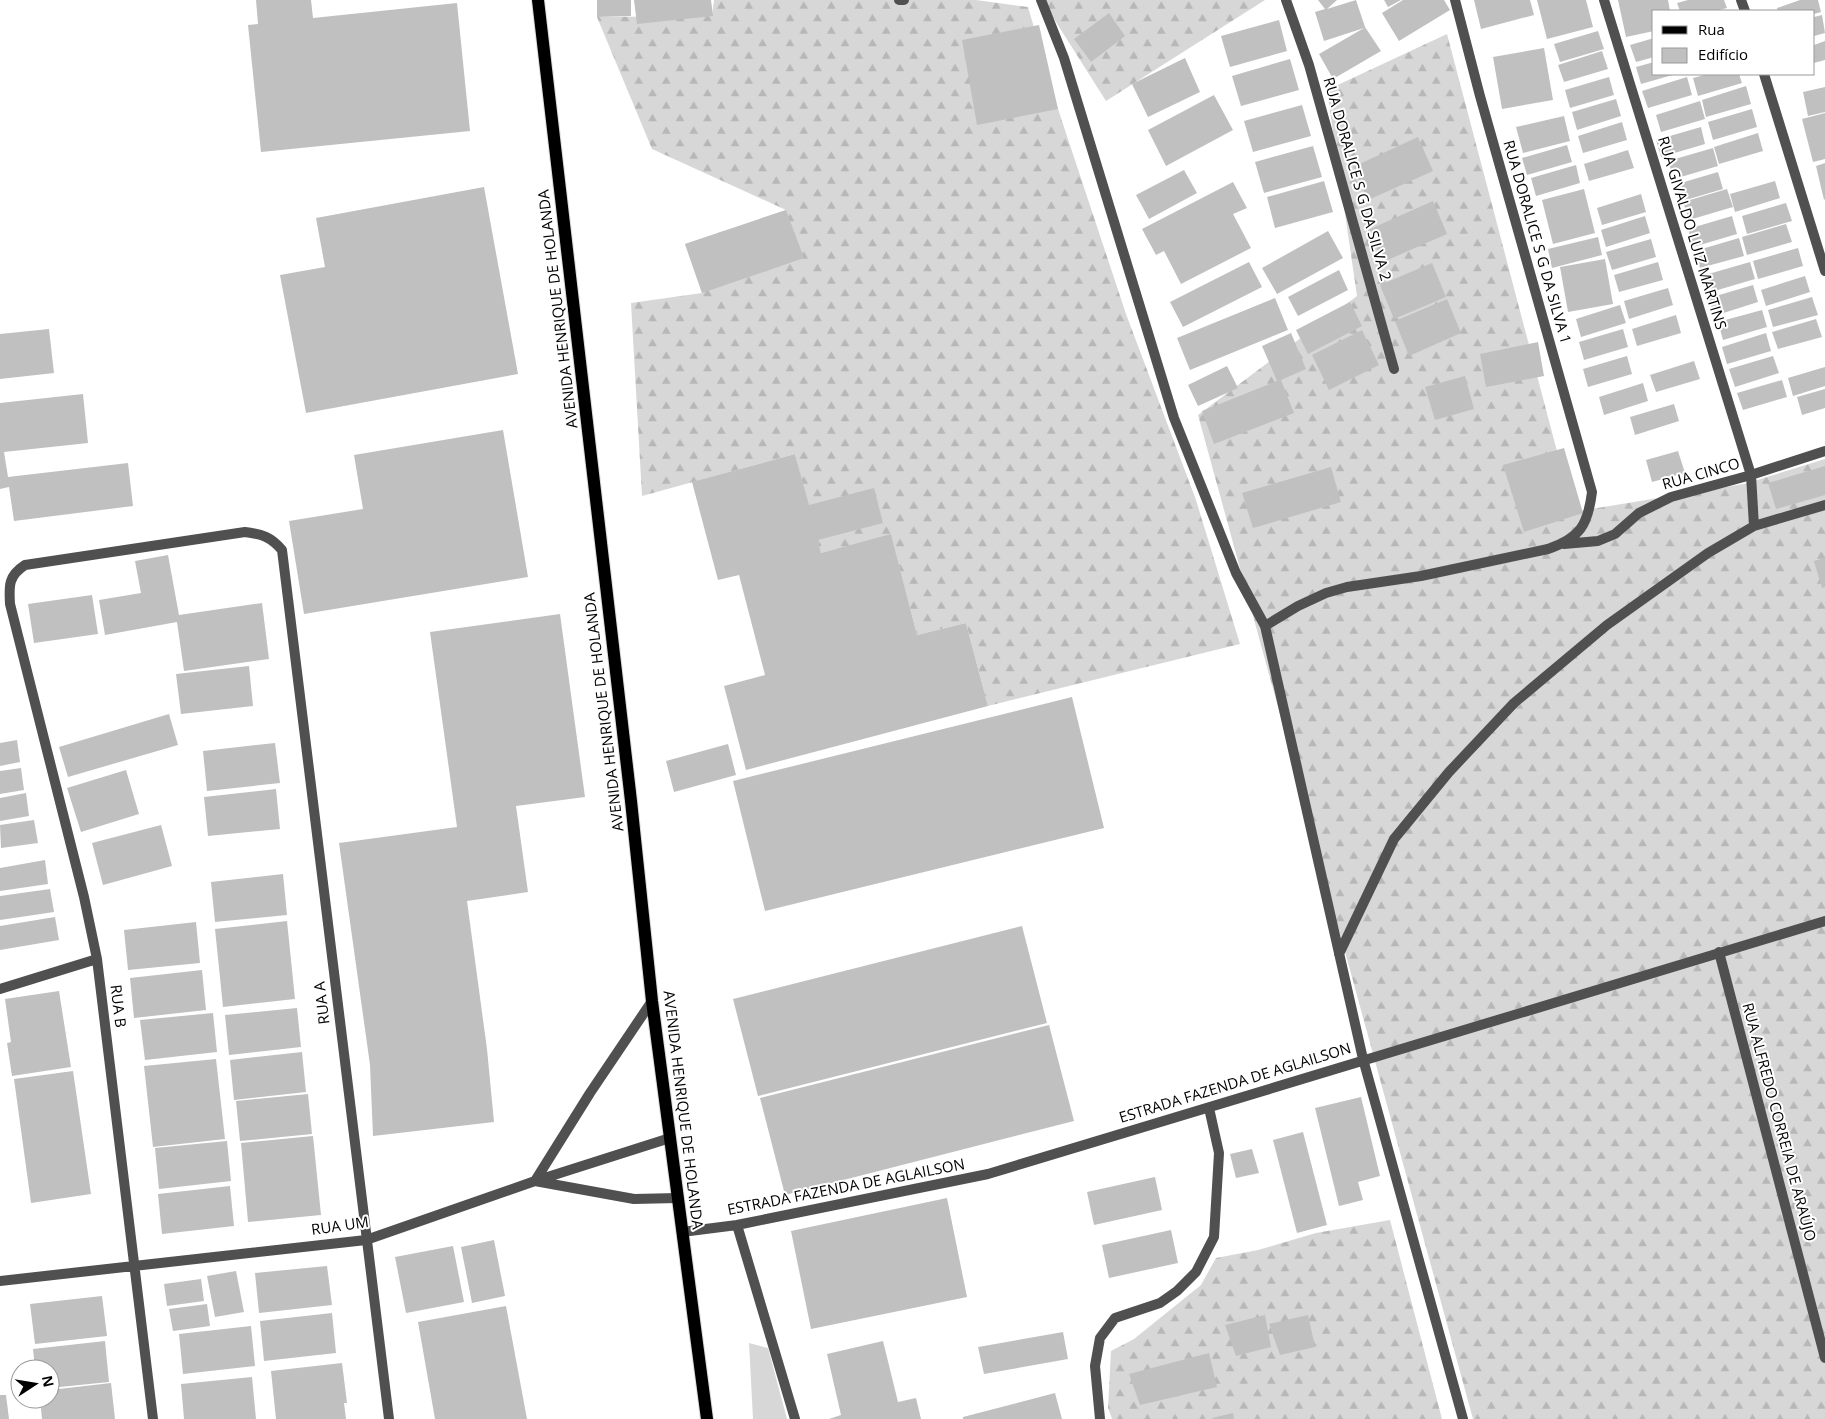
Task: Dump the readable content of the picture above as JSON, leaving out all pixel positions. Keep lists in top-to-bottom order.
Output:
{
  "streets": {
    "main road": ["AVENIDA HENRIQUE DE HOLANDA"],
    "street": [
      "RUA DORALICE S G DA SILVA 2",
      "RUA GIVALDO LUIZ MARTINS",
      "RUA DORALICE S G DA SILVA 1",
      "RUA CINCO",
      "RUA A",
      "RUA B",
      "ESTRADA FAZENDA DE AGLAILSON",
      "RUA ALFREDO CORREIA DE ARAÚJO",
      "RUA UM"
    ]
  },
  "crossings": [
    ["RUA GIVALDO LUIZ MARTINS", "RUA CINCO"],
    ["RUA DORALICE S G DA SILVA 1", "RUA CINCO"],
    ["AVENIDA HENRIQUE DE HOLANDA", "ESTRADA FAZENDA DE AGLAILSON"],
    ["AVENIDA HENRIQUE DE HOLANDA", "RUA UM"],
    ["RUA A", "RUA B"],
    ["RUA A", "RUA UM"],
    ["RUA B", "RUA UM"]
  ],
  "legend": ["Rua", "Edifício"],
  "north": "right"
}
